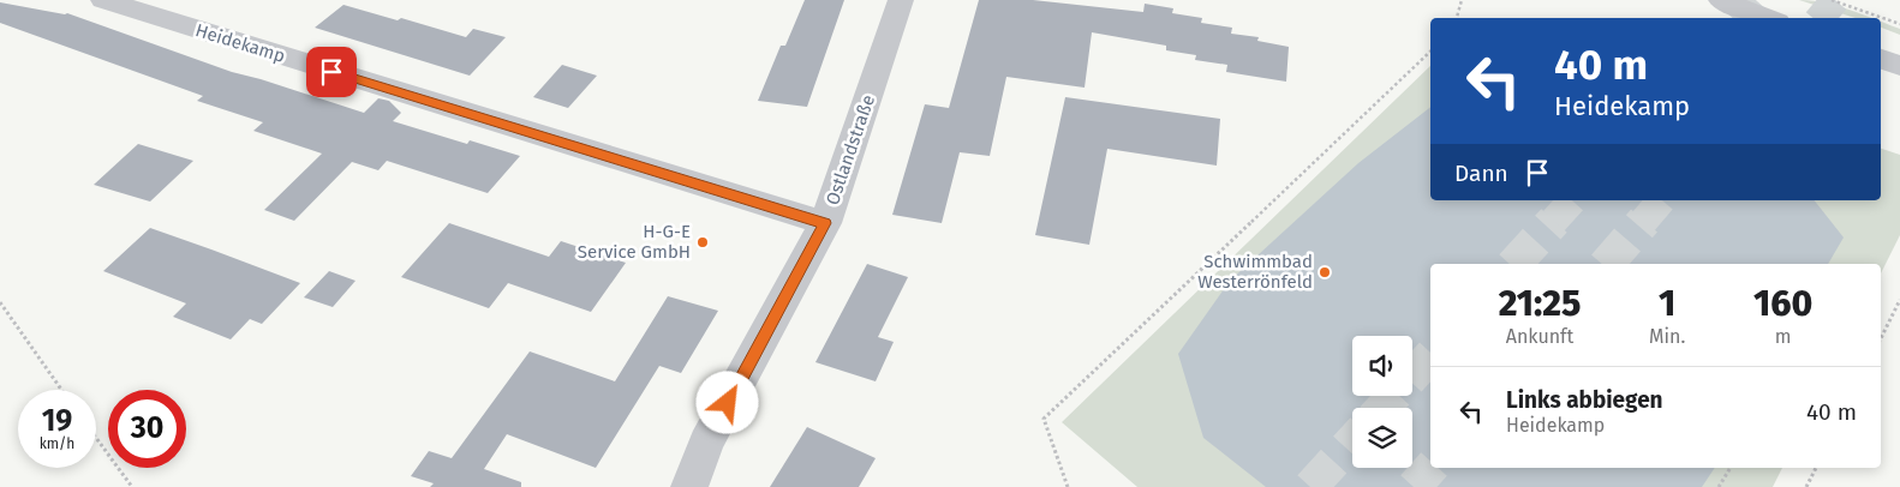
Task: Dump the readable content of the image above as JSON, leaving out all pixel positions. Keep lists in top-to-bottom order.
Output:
{
  "streets": {
    "street": ["Heidekamp", "Ostlandstraße"]
  },
  "crossings": [
    ["Heidekamp", "Ostlandstraße"]
  ],
  "places": ["H-G-E Service GmbH", "Schwimmbad Westerrönfeld"],
  "page": {
    "turn": ["40 m", "Heidekamp"],
    "then": "Dann",
    "eta": [
      "21:25",
      "Ankunft",
      "1",
      "Min.",
      "160",
      "m"
    ],
    "list": [
      {
        "name": "Links abbiegen",
        "note": "Heidekamp",
        "value": "40 m"
      }
    ],
    "speed": "19 km/h",
    "limit": "30"
  }
}
